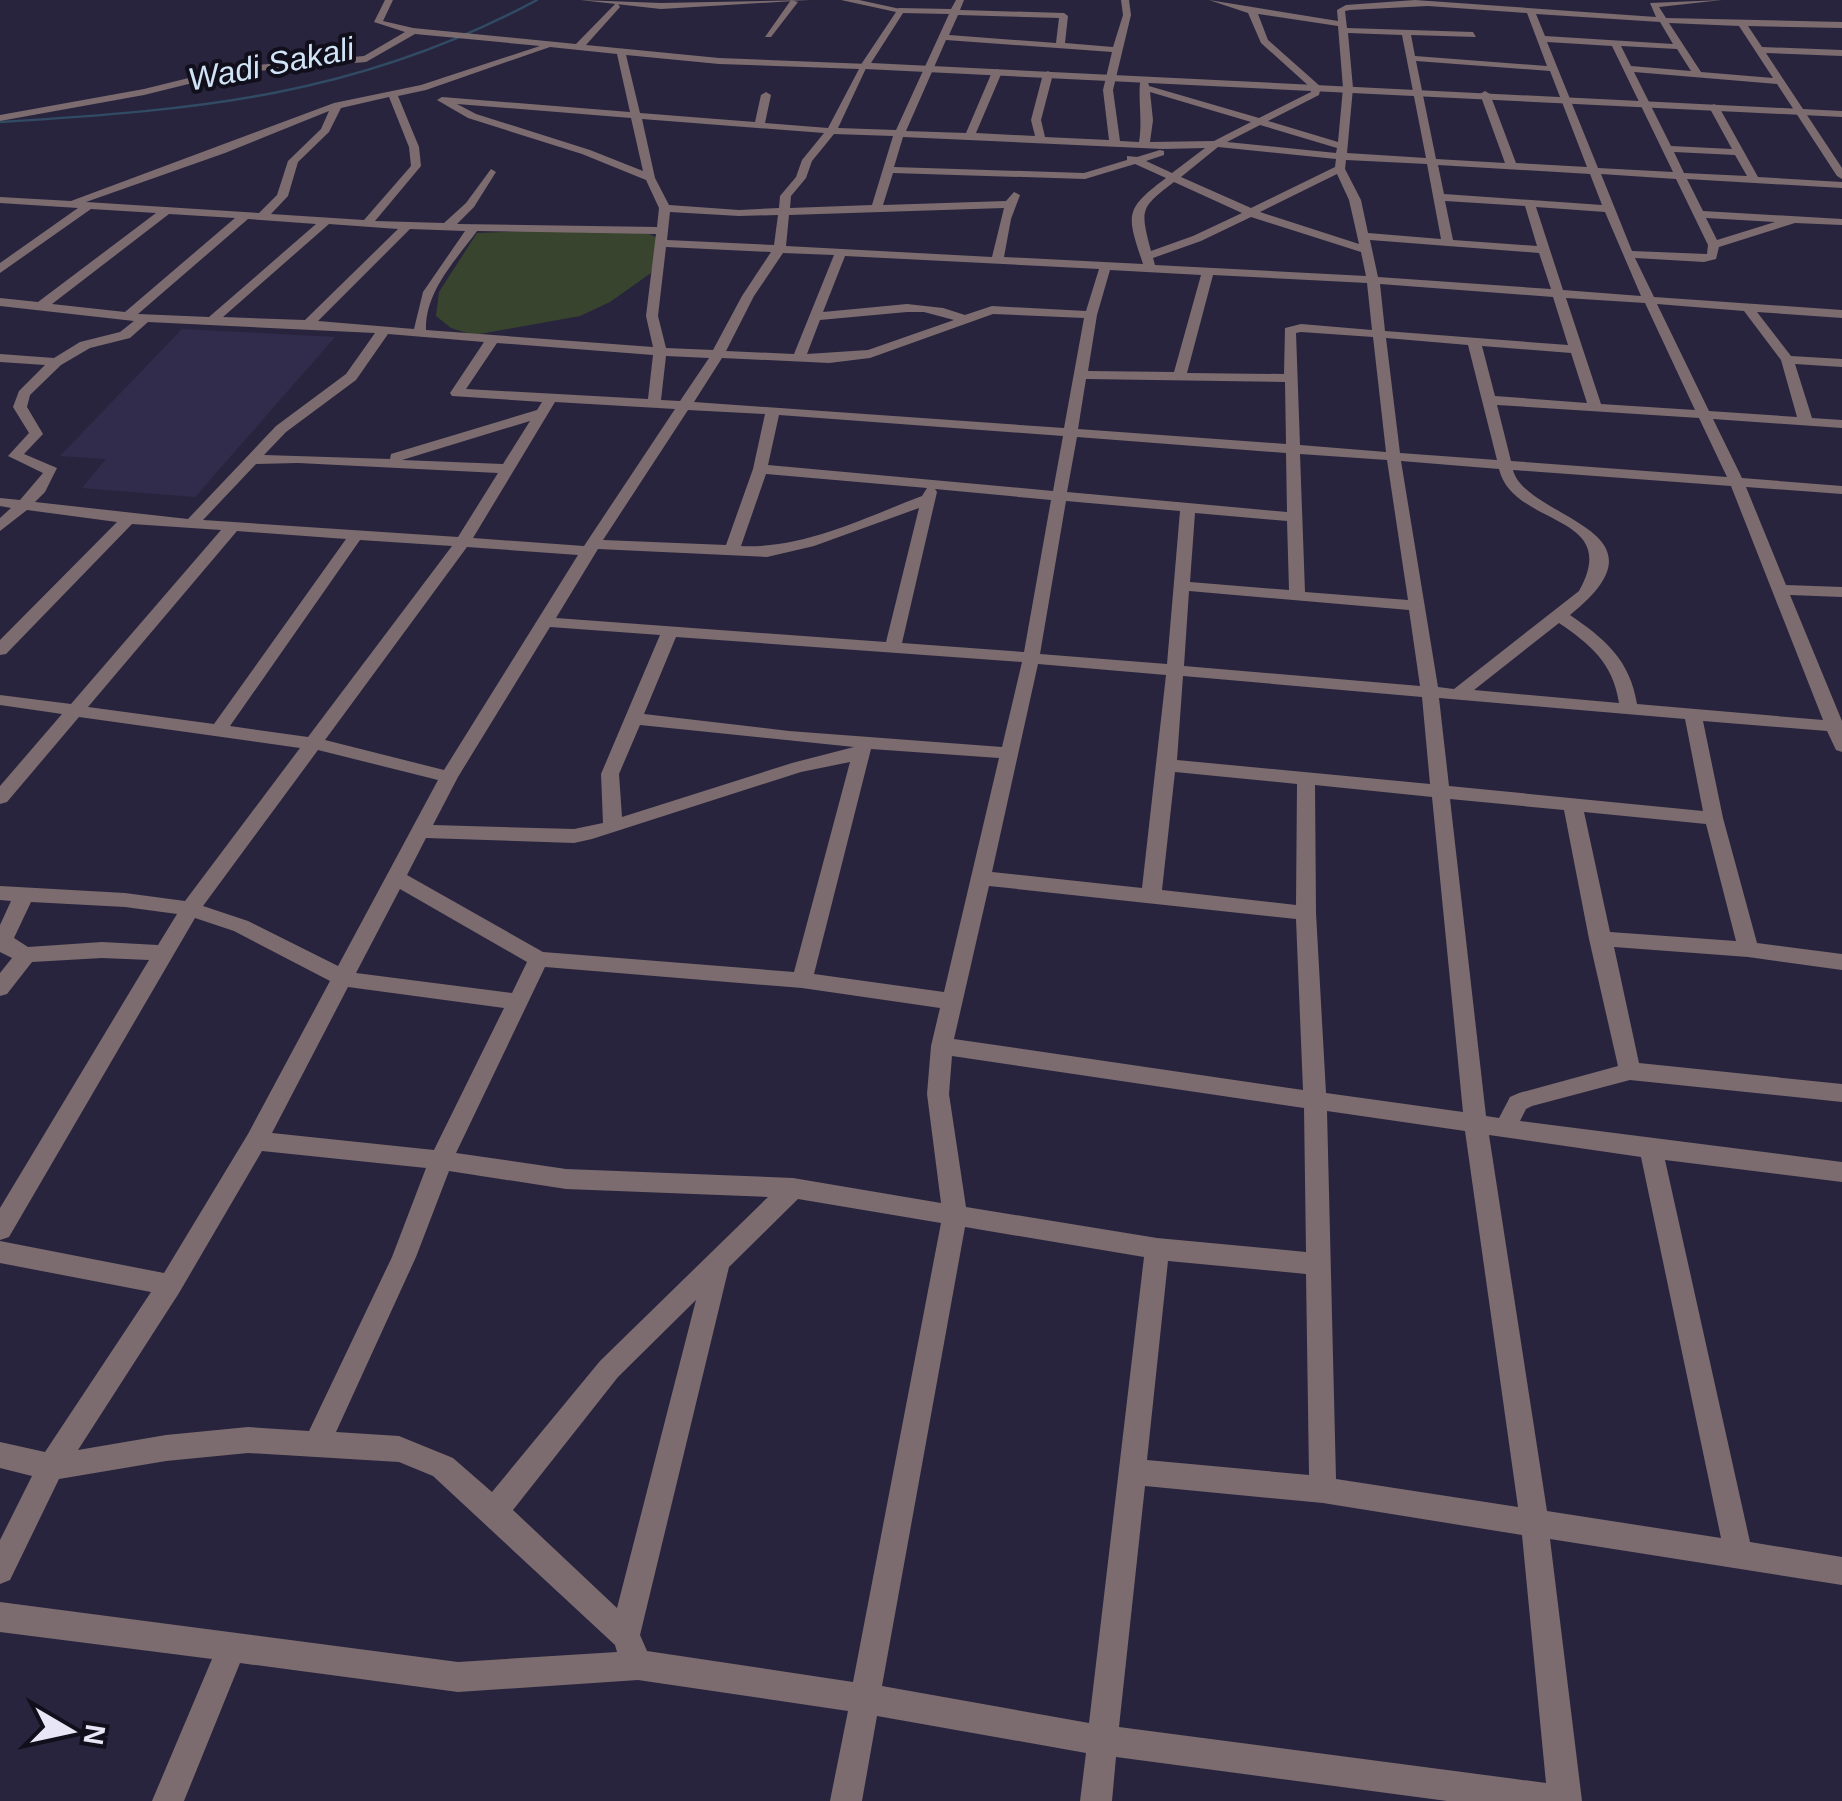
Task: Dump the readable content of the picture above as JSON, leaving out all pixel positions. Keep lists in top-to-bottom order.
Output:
{
  "water": ["Wadi Sakali"],
  "north": "right"
}
